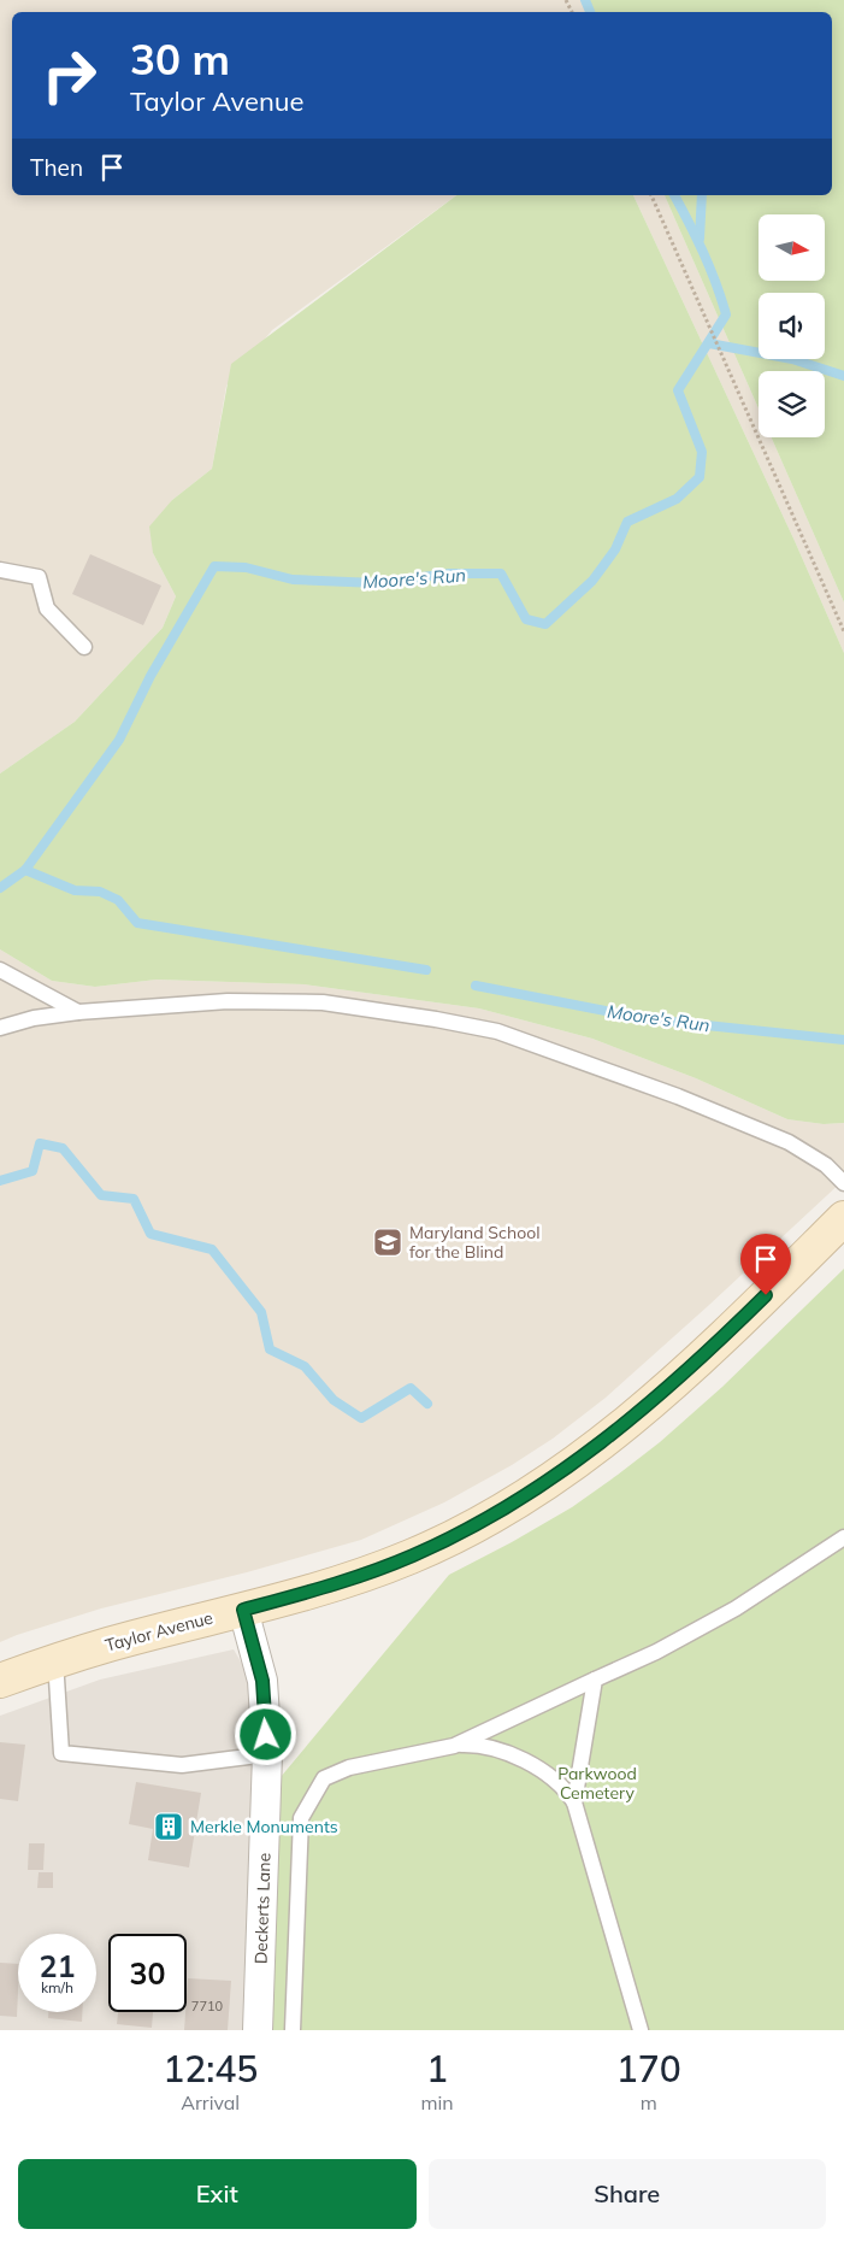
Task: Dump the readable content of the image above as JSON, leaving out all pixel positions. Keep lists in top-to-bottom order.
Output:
{
  "streets": {
    "main road": ["Taylor Avenue"],
    "street": ["Deckerts Lane"]
  },
  "crossings": [
    ["Taylor Avenue", "Deckerts Lane"]
  ],
  "water": ["Moore's Run"],
  "parks": ["Parkwood Cemetery"],
  "places": {
    "school or university": ["Maryland School for the Blind"],
    "building": ["Merkle Monuments"]
  },
  "house_numbers": ["7710"],
  "north": "right",
  "page": {
    "turn": ["30 m", "Taylor Avenue"],
    "then": "Then",
    "speed": "21 km/h",
    "limit": "30",
    "eta": [
      "12:45",
      "Arrival",
      "1",
      "min",
      "170",
      "m"
    ],
    "buttons": ["Exit", "Share"]
  }
}
